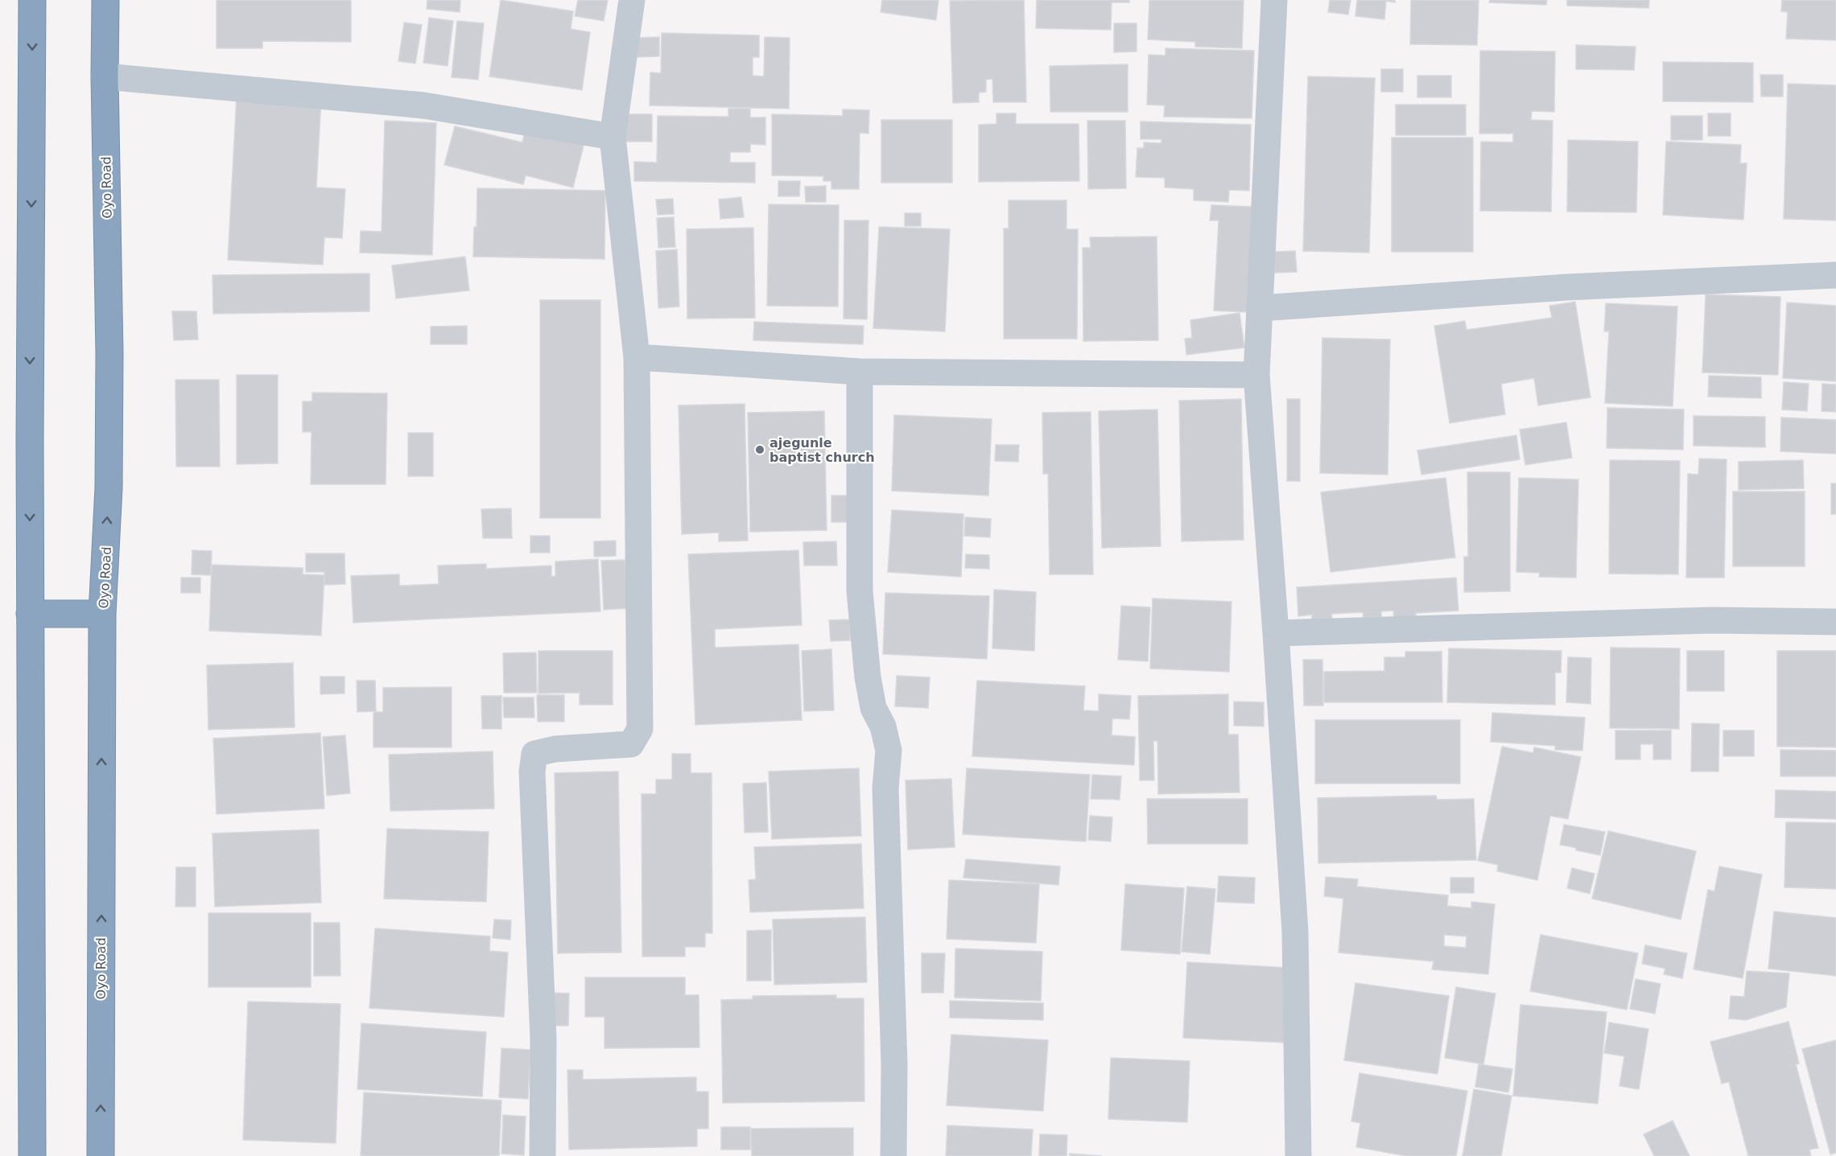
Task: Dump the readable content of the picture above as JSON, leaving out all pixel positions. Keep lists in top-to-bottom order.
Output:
{
  "streets": {
    "highway": ["Oyo Road"]
  },
  "places": ["ajegunle baptist church"]
}
